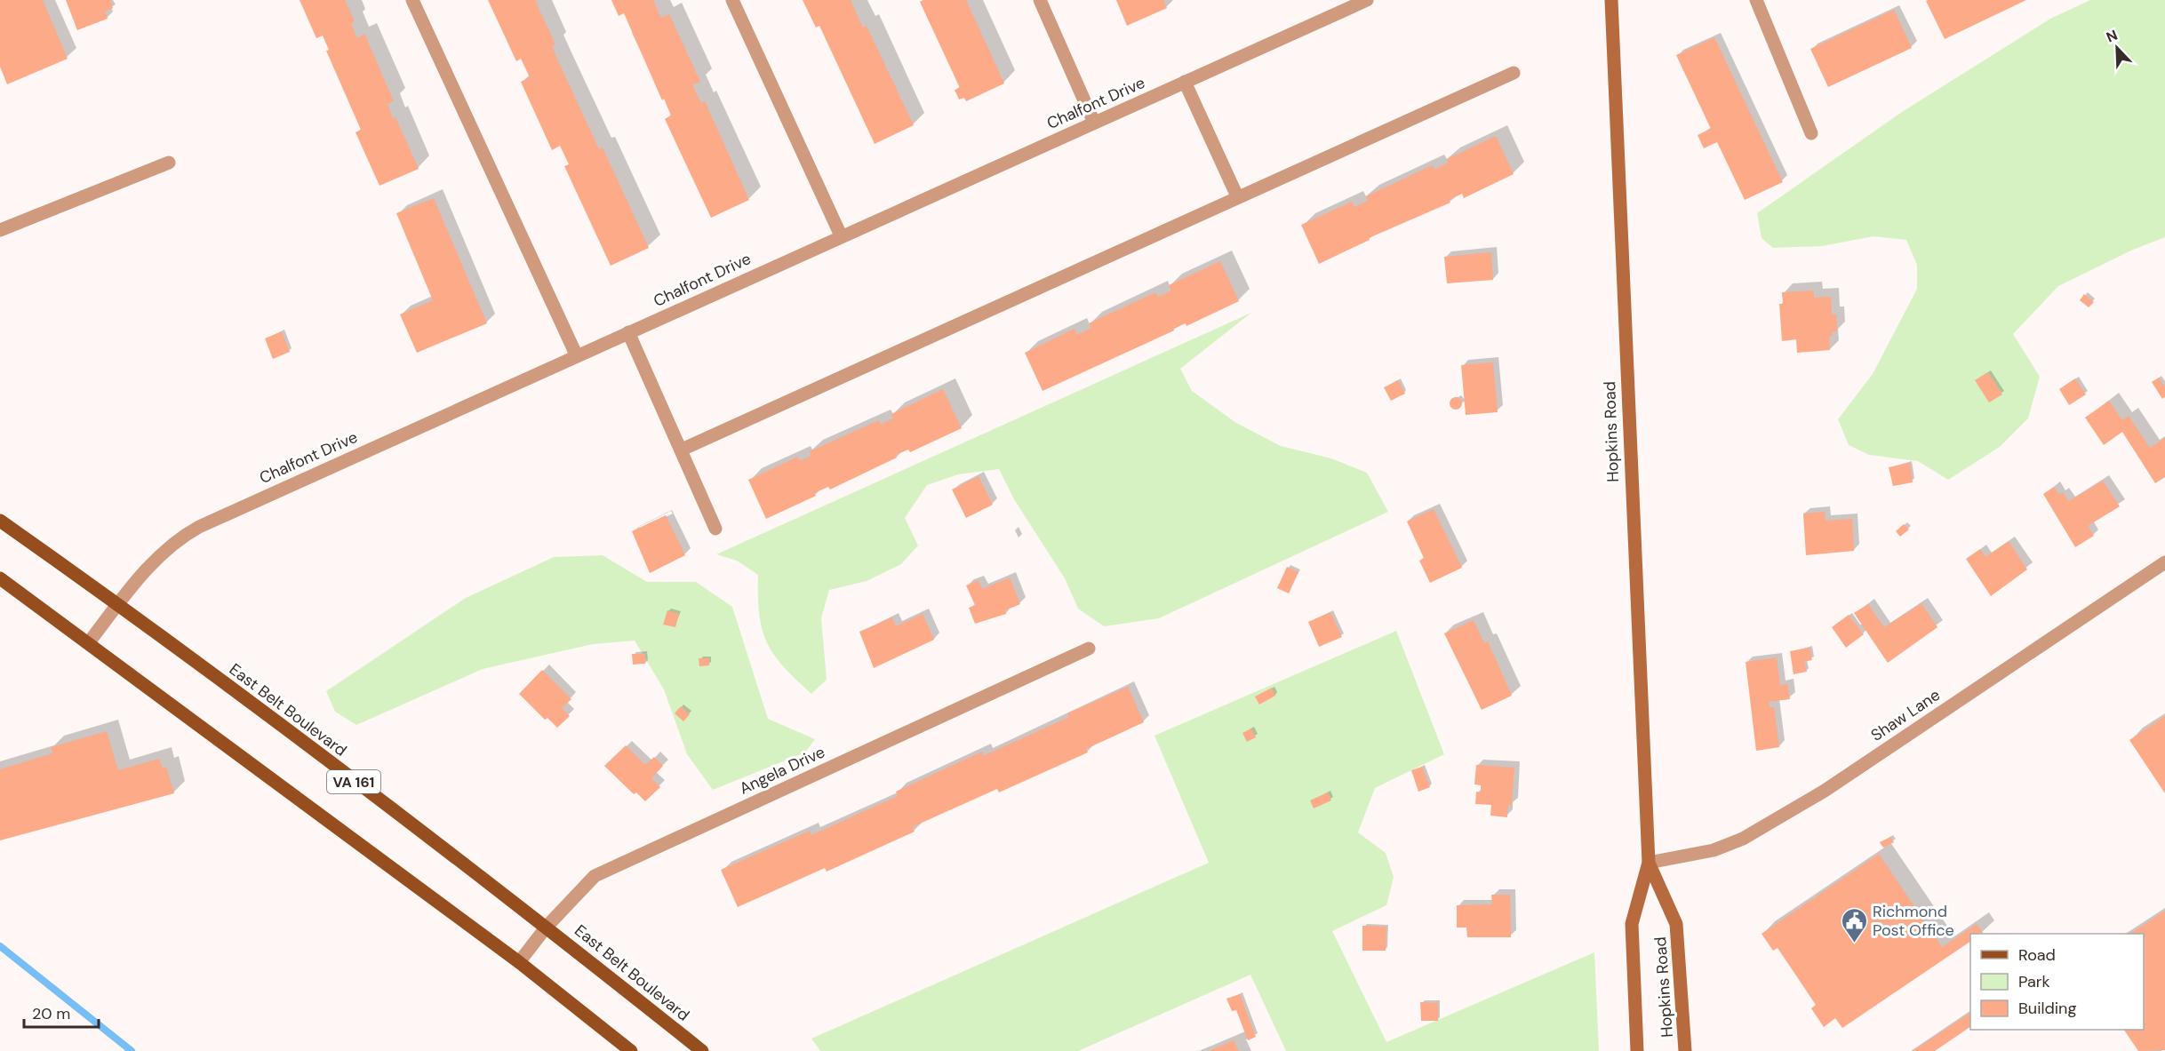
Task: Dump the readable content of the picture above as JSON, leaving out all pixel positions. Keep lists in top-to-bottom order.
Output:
{
  "streets": {
    "main road": ["Hopkins Road", "East Belt Boulevard", "VA 161"],
    "street": ["Chalfont Drive", "Shaw Lane", "Angela Drive"]
  },
  "crossings": [
    ["Chalfont Drive", "East Belt Boulevard"],
    ["Chalfont Drive", "VA 161"],
    ["Hopkins Road", "Shaw Lane"],
    ["East Belt Boulevard", "Angela Drive"],
    ["Angela Drive", "VA 161"]
  ],
  "places": {
    "public building": ["Richmond Post Office"]
  },
  "legend": ["Road", "Park", "Building"],
  "scale_bar": "20 m",
  "north": "top left"
}
